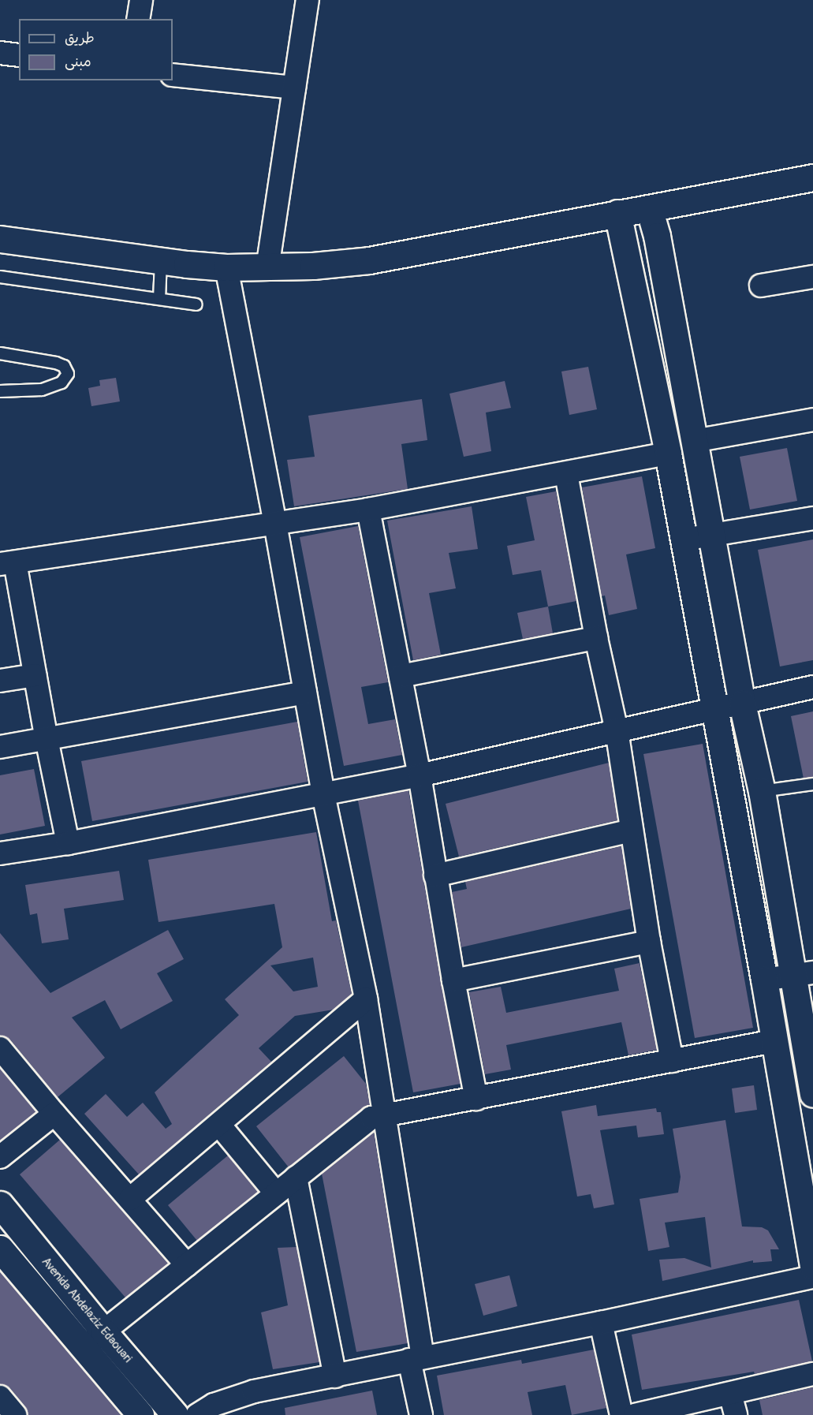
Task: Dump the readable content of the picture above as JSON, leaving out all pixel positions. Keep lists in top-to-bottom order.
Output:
{
  "streets": {
    "street": ["Avenida Abdelaziz Edaouari"]
  },
  "legend": ["طريق", "مبنى"]
}
